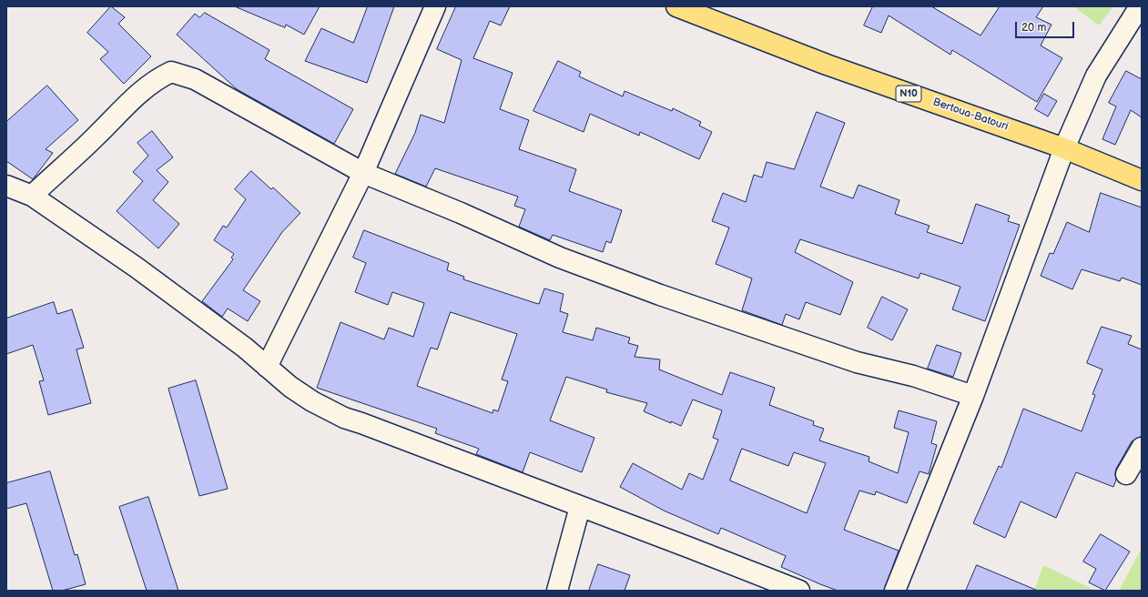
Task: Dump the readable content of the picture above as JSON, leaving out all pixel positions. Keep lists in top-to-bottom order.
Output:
{
  "streets": {
    "highway": ["N10", "Bertoua-Batouri"]
  },
  "scale_bar": "20 m"
}
